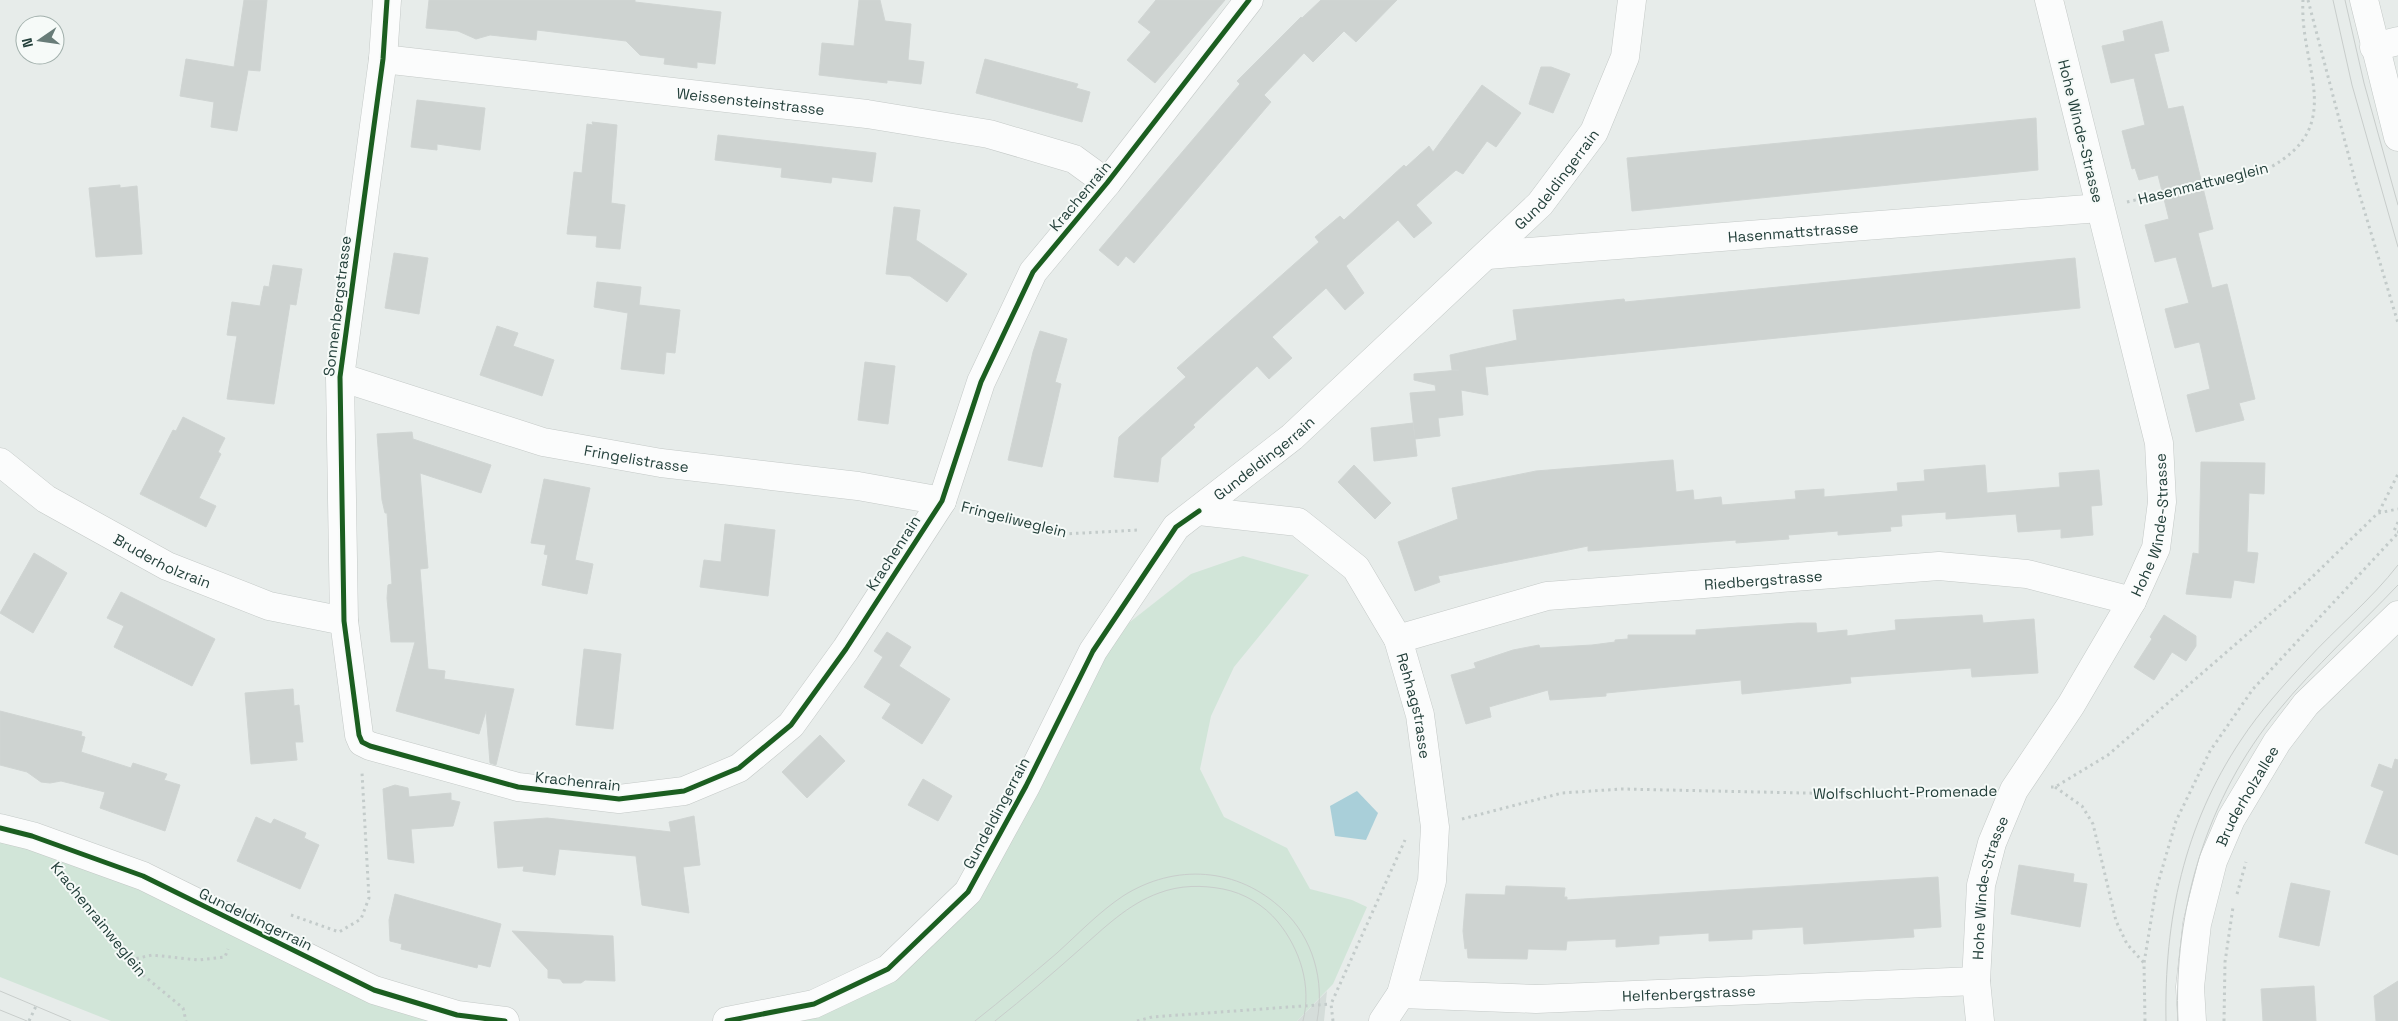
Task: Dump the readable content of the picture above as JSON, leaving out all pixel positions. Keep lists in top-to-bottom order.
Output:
{
  "streets": {
    "street": [
      "Weissensteinstrasse",
      "Hohe Winde-Strasse",
      "Gundeldingerrain",
      "Krachenrain",
      "Hasenmattstrasse",
      "Sonnenbergstrasse",
      "Fringelistrasse",
      "Bruderholzrain",
      "Riedbergstrasse",
      "Rehhagstrasse",
      "Bruderholzallee",
      "Helfenbergstrasse"
    ],
    "path": [
      "Hasenmattweglein",
      "Fringeliweglein",
      "Wolfschlucht-Promenade",
      "Krachenrainweglein"
    ]
  },
  "crossings": [
    ["Weissensteinstrasse", "Krachenrain"],
    ["Weissensteinstrasse", "Sonnenbergstrasse"],
    ["Hohe Winde-Strasse", "Hasenmattweglein"],
    ["Hohe Winde-Strasse", "Hasenmattstrasse"],
    ["Hohe Winde-Strasse", "Riedbergstrasse"],
    ["Hohe Winde-Strasse", "Wolfschlucht-Promenade"],
    ["Hohe Winde-Strasse", "Helfenbergstrasse"],
    ["Gundeldingerrain", "Hasenmattstrasse"],
    ["Gundeldingerrain", "Fringeliweglein"],
    ["Gundeldingerrain", "Rehhagstrasse"],
    ["Hasenmattweglein", "Hasenmattstrasse"],
    ["Krachenrain", "Sonnenbergstrasse"],
    ["Krachenrain", "Fringelistrasse"],
    ["Krachenrain", "Fringeliweglein"],
    ["Sonnenbergstrasse", "Fringelistrasse"],
    ["Sonnenbergstrasse", "Bruderholzrain"],
    ["Fringelistrasse", "Fringeliweglein"],
    ["Riedbergstrasse", "Rehhagstrasse"],
    ["Rehhagstrasse", "Wolfschlucht-Promenade"],
    ["Rehhagstrasse", "Helfenbergstrasse"]
  ],
  "north": "left"
}
